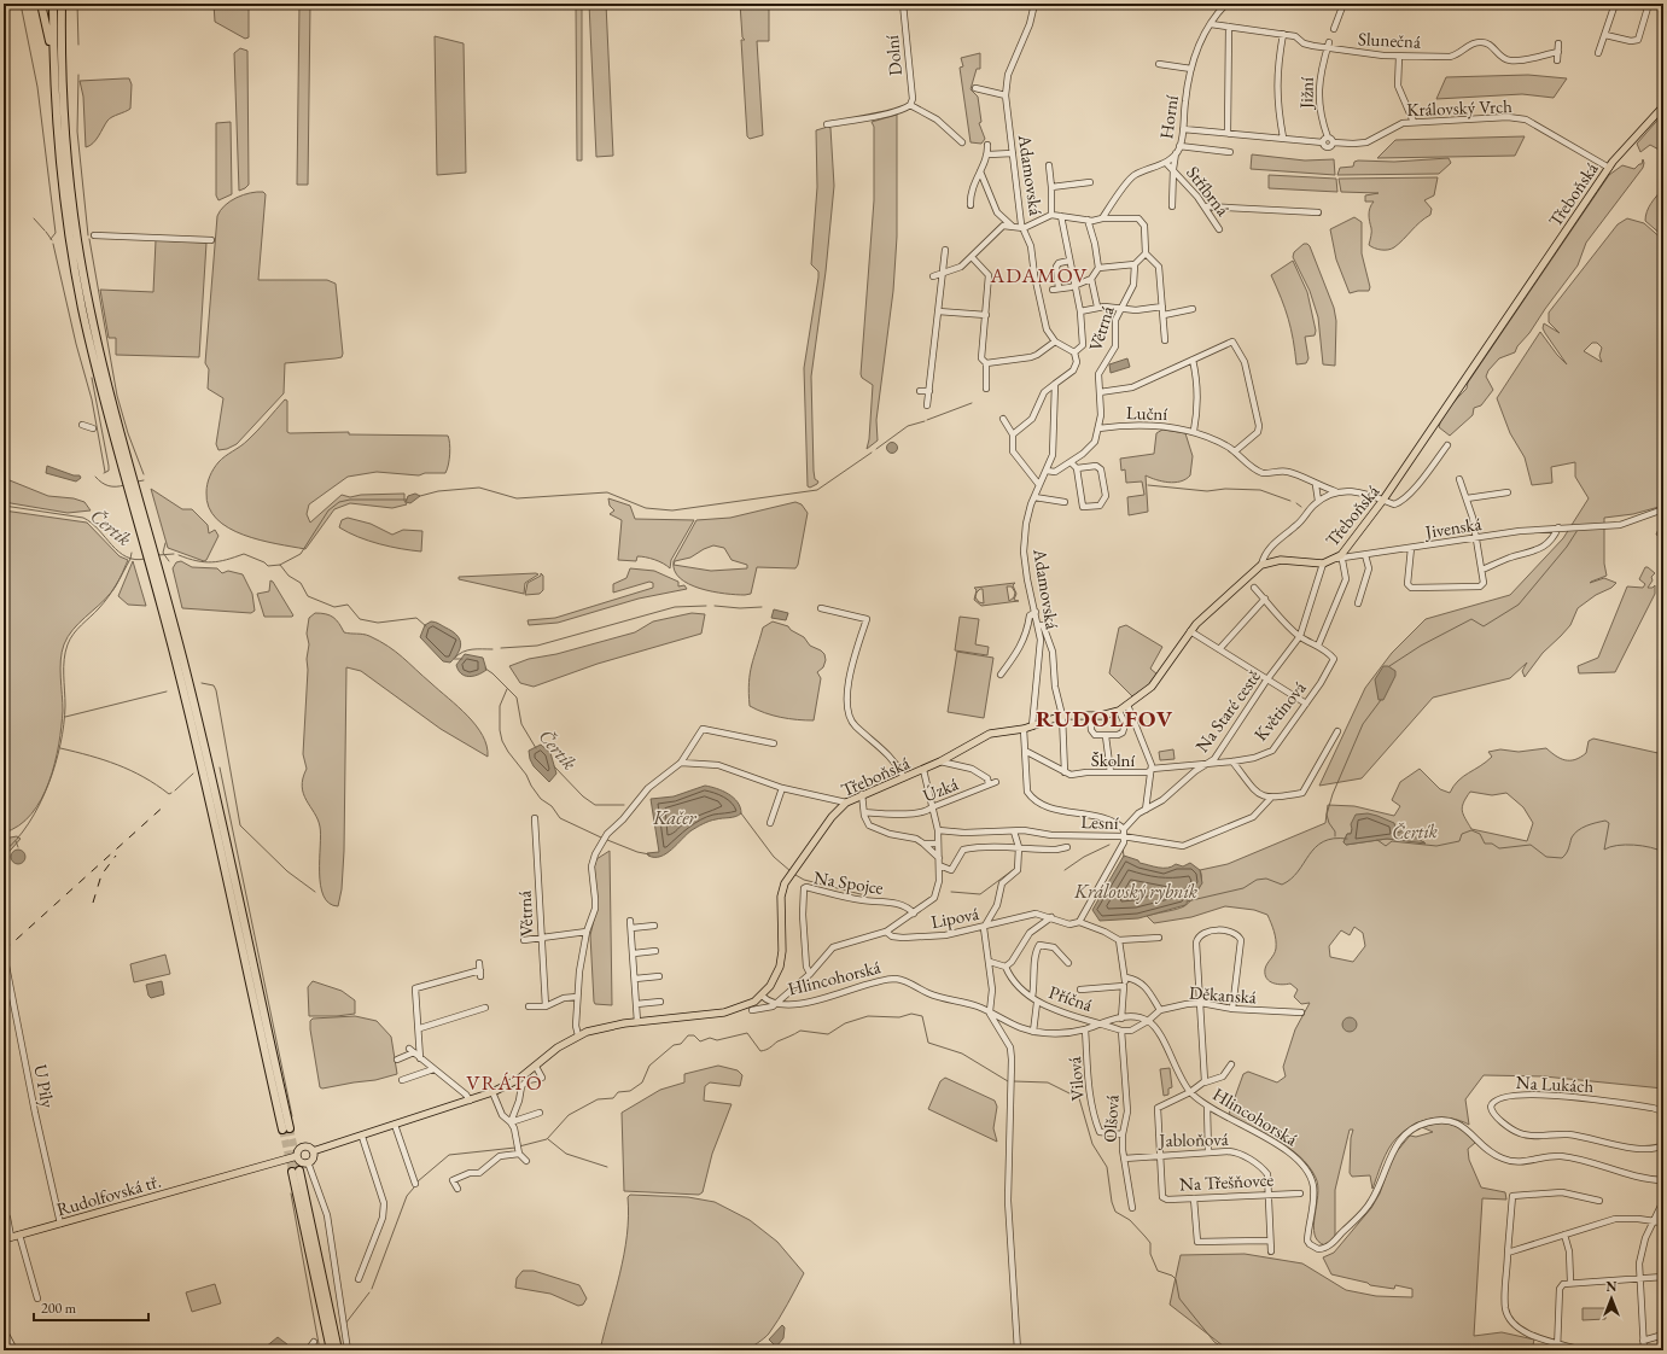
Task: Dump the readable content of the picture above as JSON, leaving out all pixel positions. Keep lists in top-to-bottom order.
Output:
{
  "streets": {
    "main road": ["Třeboňská", "Rudolfovská tř."],
    "street": [
      "Slunečná",
      "Dolní",
      "Jižní",
      "Královský Vrch",
      "Horní",
      "Adamovská",
      "Stříbrná",
      "Větrná",
      "Luční",
      "Jivenská",
      "Na Staré cestě",
      "Květinová",
      "Školní",
      "Úzká",
      "Lesní",
      "Na Spojce",
      "Lipová",
      "Hlincohorská",
      "Děkanská",
      "Příčná",
      "Vilová",
      "Na Lukách",
      "U Pily",
      "Olšová",
      "Jabloňová",
      "Na Třešňovce"
    ]
  },
  "crossings": [
    ["Slunečná", "Jižní"],
    ["Slunečná", "Horní"],
    ["Jižní", "Královský Vrch"],
    ["Královský Vrch", "Třeboňská"],
    ["Horní", "Stříbrná"],
    ["Adamovská", "Třeboňská"],
    ["Třeboňská", "Jivenská"],
    ["Třeboňská", "Na Staré cestě"],
    ["Třeboňská", "Úzká"],
    ["Třeboňská", "Hlincohorská"],
    ["Na Staré cestě", "Květinová"],
    ["Na Staré cestě", "Školní"],
    ["Květinová", "Školní"],
    ["Lipová", "Hlincohorská"],
    ["Lipová", "Příčná"],
    ["Hlincohorská", "Příčná"],
    ["Hlincohorská", "Vilová"],
    ["Hlincohorská", "Na Třešňovce"],
    ["Vilová", "Olšová"],
    ["U Pily", "Rudolfovská tř."],
    ["Olšová", "Jabloňová"],
    ["Jabloňová", "Na Třešňovce"]
  ],
  "districts": ["ADAMOV", "RUDOLFOV", "VRÁTO"],
  "water": ["Čertík", "Kačer", "Královský rybník"],
  "scale_bar": "200 m",
  "north": "top"
}
